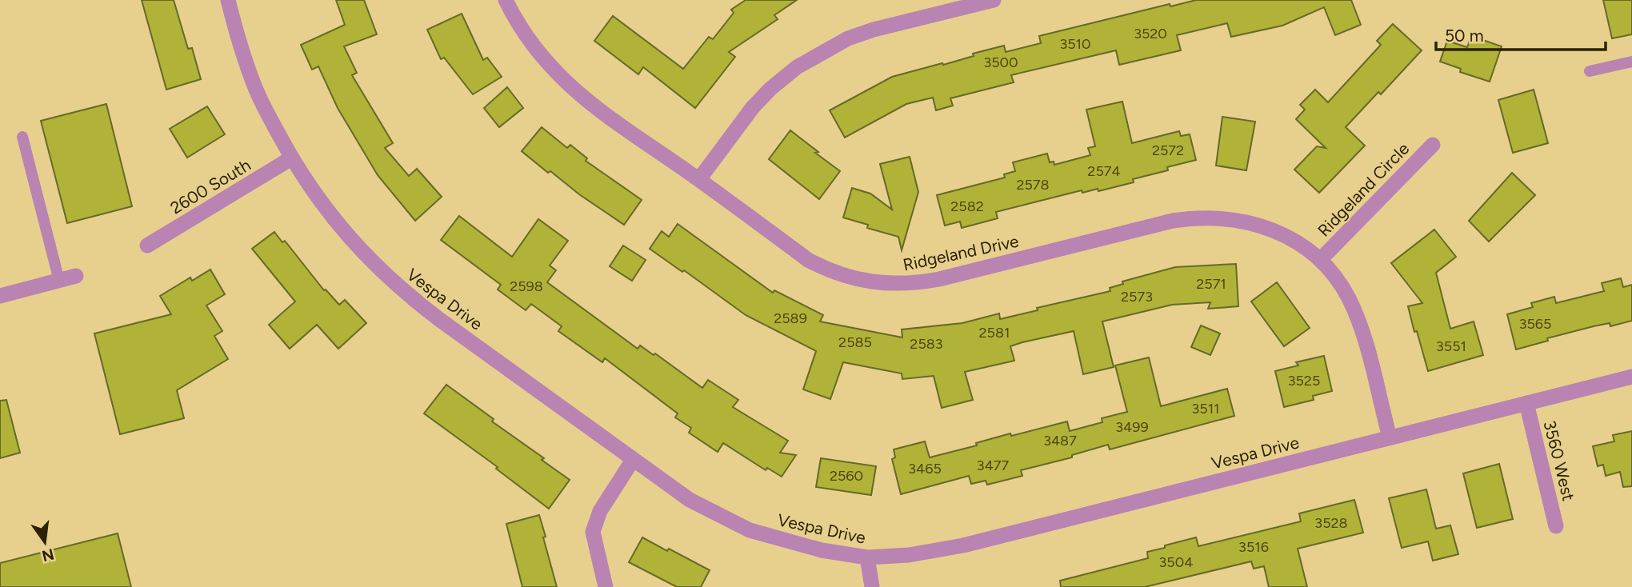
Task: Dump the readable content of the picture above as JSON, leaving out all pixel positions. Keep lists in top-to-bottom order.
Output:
{
  "streets": {
    "street": [
      "2600 South",
      "Ridgeland Circle",
      "Ridgeland Drive",
      "Vespa Drive",
      "3560 West"
    ]
  },
  "crossings": [
    ["2600 South", "Vespa Drive"],
    ["Ridgeland Circle", "Ridgeland Drive"],
    ["Ridgeland Drive", "Vespa Drive"],
    ["Vespa Drive", "3560 West"]
  ],
  "house_numbers": [
    "3520",
    "3510",
    "3500",
    "2572",
    "2574",
    "2578",
    "2582",
    "2571",
    "2598",
    "2573",
    "2589",
    "3565",
    "2581",
    "2585",
    "2583",
    "3551",
    "3525",
    "3511",
    "3499",
    "3487",
    "3477",
    "3465",
    "2560",
    "3528",
    "3516",
    "3504"
  ],
  "scale_bar": "50 m",
  "north": "bottom"
}
